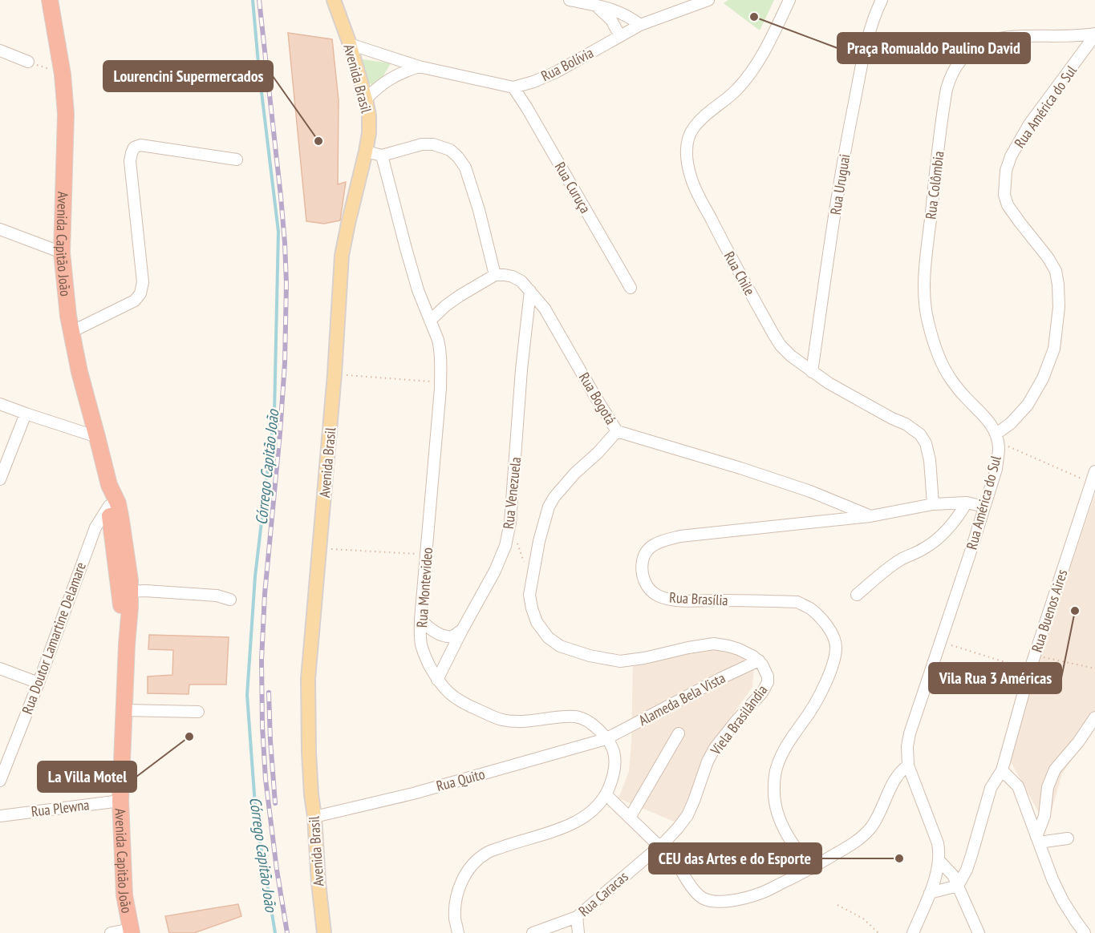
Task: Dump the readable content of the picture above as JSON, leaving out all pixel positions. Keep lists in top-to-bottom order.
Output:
{
  "streets": {
    "highway": ["Avenida Capitão João"],
    "main road": ["Avenida Brasil"],
    "street": [
      "Rua Bolívia",
      "Rua América do Sul",
      "Rua Uruguai",
      "Rua Colômbia",
      "Rua Curuça",
      "Rua Chile",
      "Rua Bogotá",
      "Rua Venezuela",
      "Rua Montevideo",
      "Rua Brasília",
      "Rua Buenos Aires",
      "Rua Doutor Lamartine Delamare",
      "Alameda Bela Vista",
      "Viela Brasilândia",
      "Rua Quito",
      "Rua Plewna",
      "Rua Caracas"
    ]
  },
  "crossings": [
    ["Rua Bolívia", "Avenida Brasil"],
    ["Rua Bolívia", "Rua Curuça"],
    ["Avenida Brasil", "Rua Quito"],
    ["Rua América do Sul", "Rua Colômbia"],
    ["Rua América do Sul", "Rua Brasília"],
    ["Rua Uruguai", "Rua Chile"],
    ["Avenida Capitão João", "Rua Doutor Lamartine Delamare"],
    ["Avenida Capitão João", "Rua Plewna"],
    ["Rua Chile", "Rua Brasília"],
    ["Rua Bogotá", "Rua Venezuela"],
    ["Rua Bogotá", "Rua Brasília"],
    ["Rua Bogotá", "Viela Brasilândia"],
    ["Rua Venezuela", "Rua Montevideo"],
    ["Rua Montevideo", "Alameda Bela Vista"],
    ["Rua Montevideo", "Rua Quito"],
    ["Alameda Bela Vista", "Viela Brasilândia"],
    ["Alameda Bela Vista", "Rua Quito"],
    ["Viela Brasilândia", "Rua Caracas"]
  ],
  "water": ["Córrego Capitão João"],
  "places": [
    "Praça Romualdo Paulino David",
    "Lourencini Supermercados",
    "Vila Rua 3 Américas",
    "La Villa Motel",
    "CEU das Artes e do Esporte"
  ]
}
